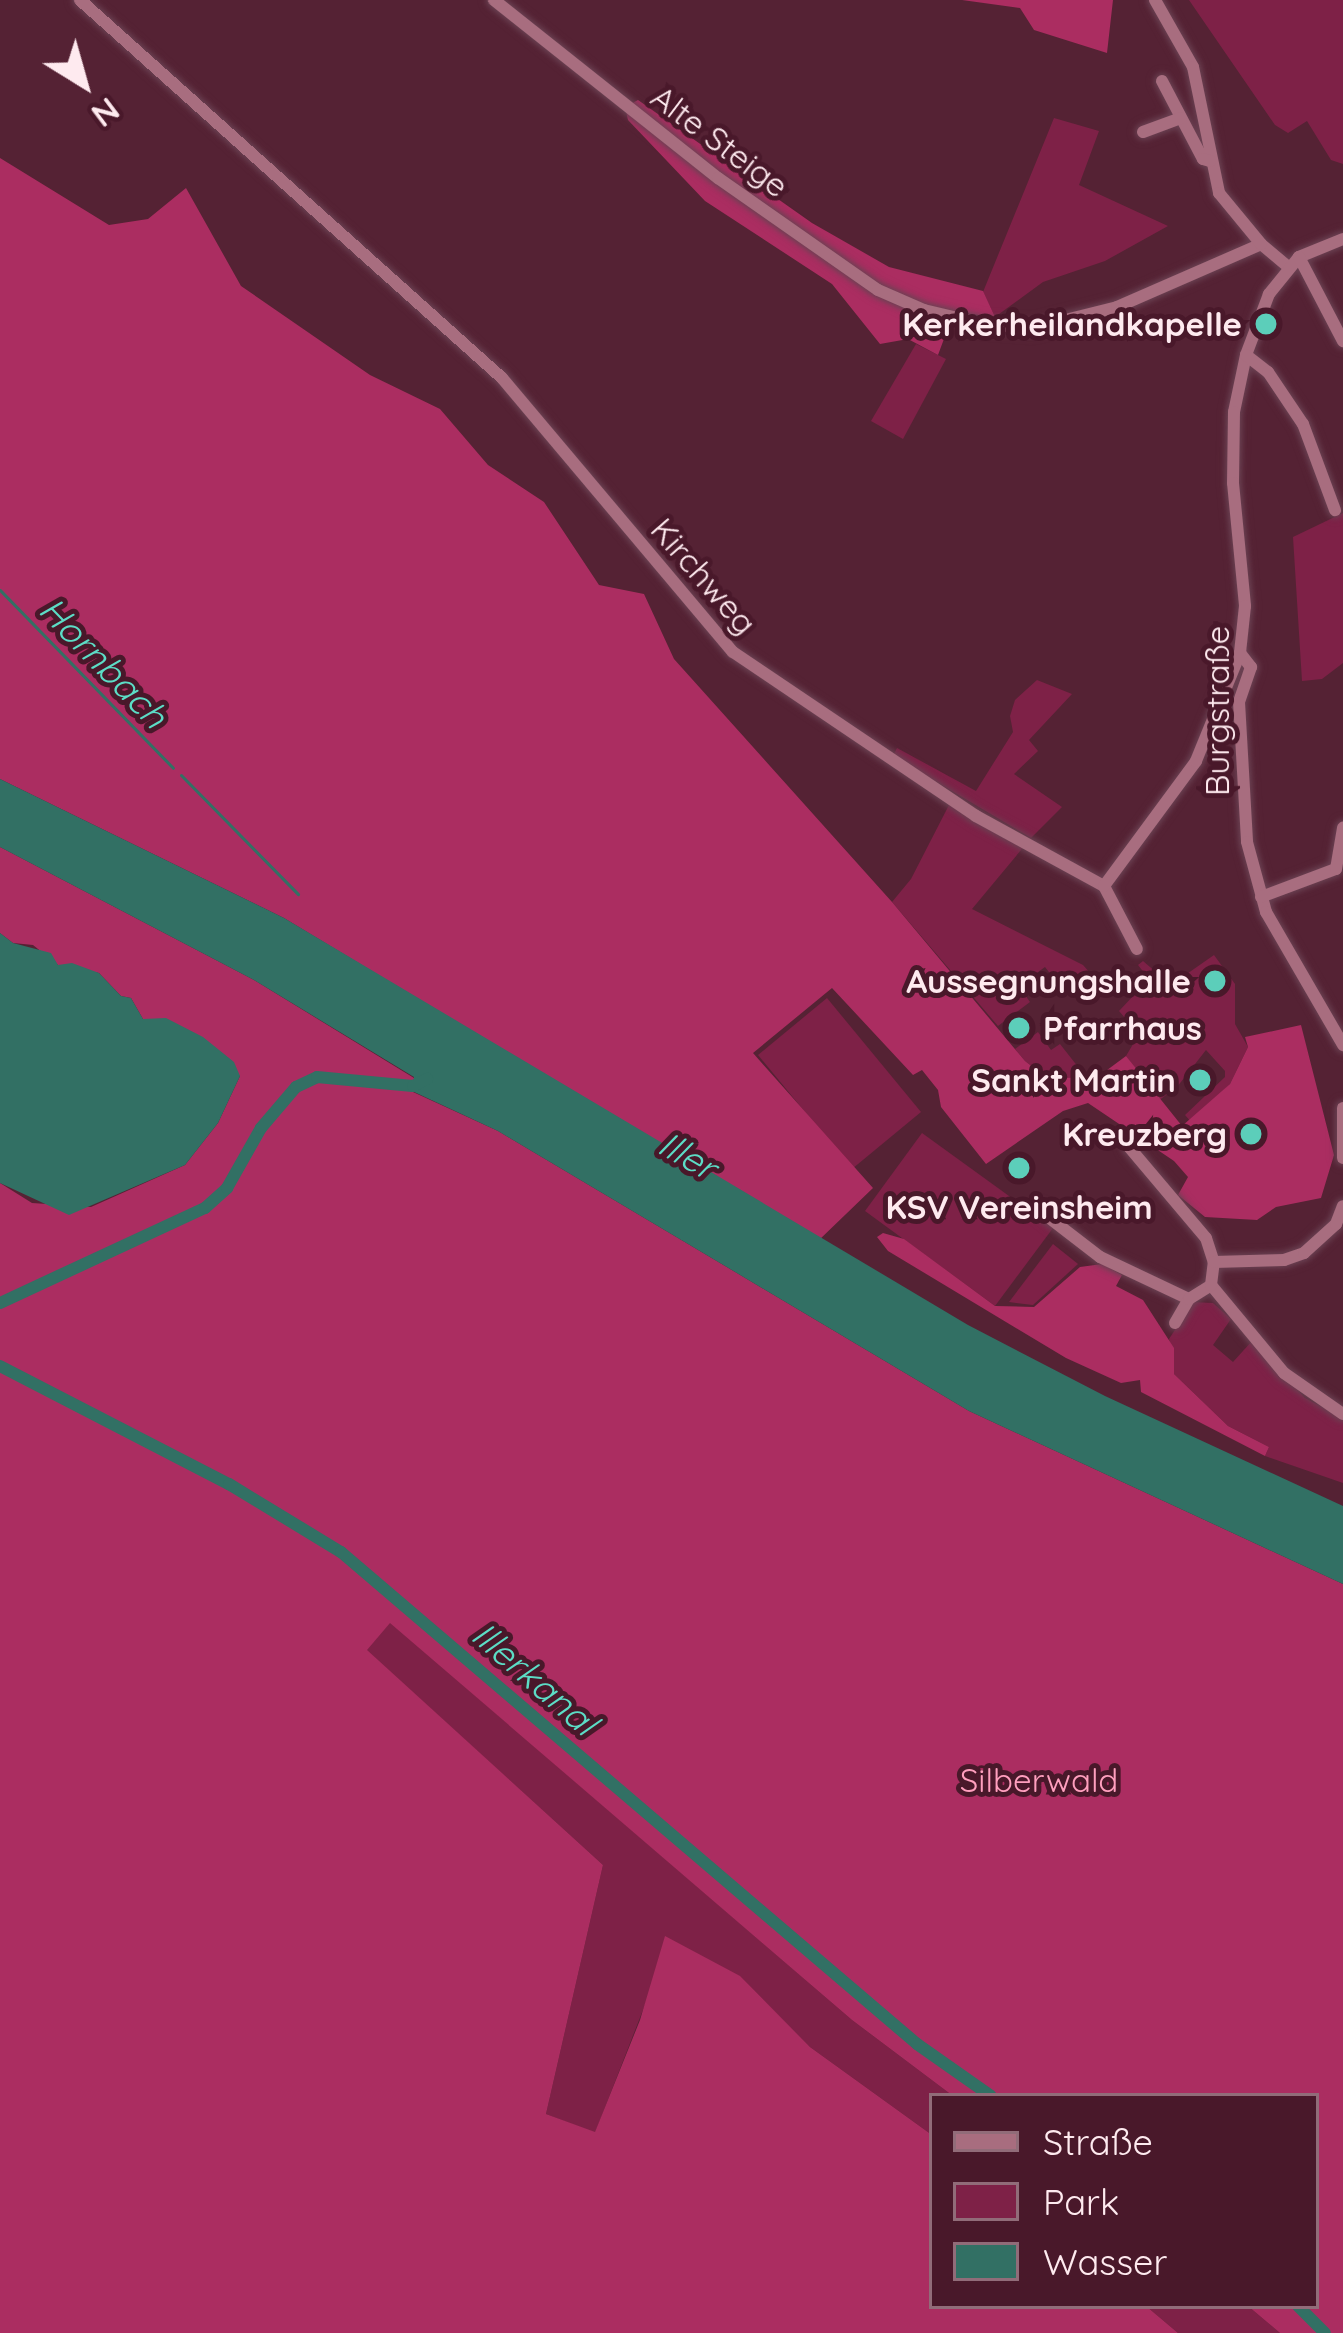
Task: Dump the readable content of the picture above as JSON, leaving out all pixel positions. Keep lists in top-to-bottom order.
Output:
{
  "streets": {
    "street": ["Alte Steige", "Kirchweg", "Burgstraße"]
  },
  "water": ["Hornbach", "Iller", "Illerkanal"],
  "parks": ["Silberwald"],
  "places": [
    "Kerkerheilandkapelle",
    "Aussegnungshalle",
    "Pfarrhaus",
    "Sankt Martin",
    "Kreuzberg",
    "KSV Vereinsheim"
  ],
  "legend": ["Straße", "Park", "Wasser"],
  "north": "bottom right"
}
